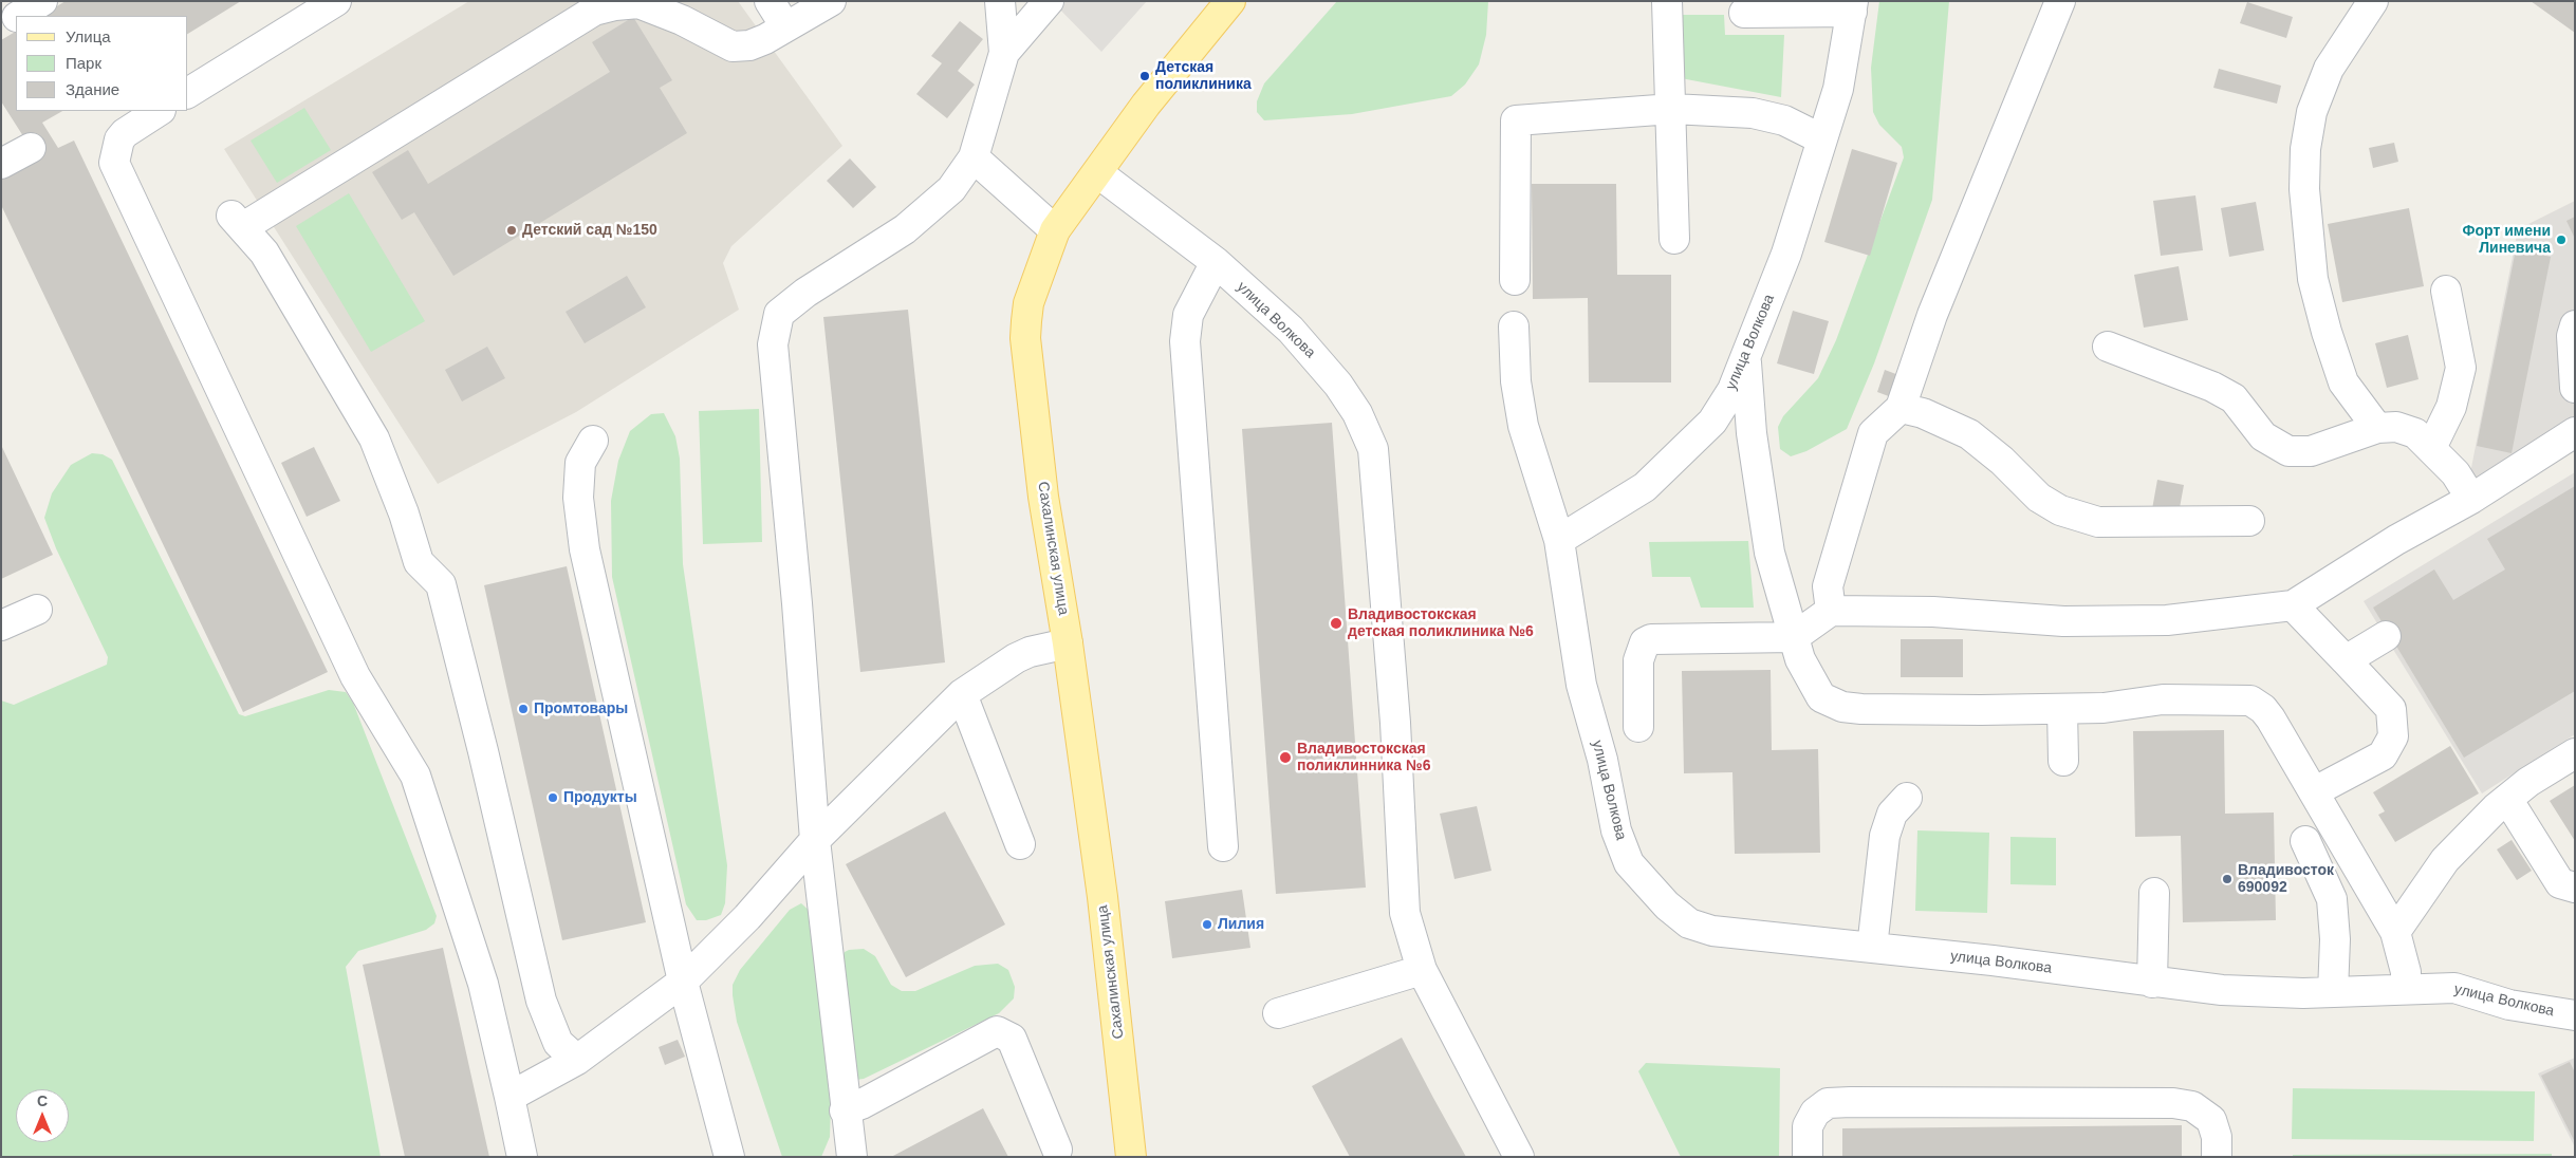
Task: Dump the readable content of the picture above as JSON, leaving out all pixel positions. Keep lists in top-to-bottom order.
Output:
{
  "streets": {
    "main road": ["Сахалинская улица"],
    "street": ["улица Волкова"]
  },
  "crossings": [
    ["улица Волкова", "Сахалинская улица"]
  ],
  "places": [
    "Детская поликлиника",
    "Детский сад №150",
    "Форт имени Линевича",
    "Владивостокская детская поликлиника №6",
    "Промтовары",
    "Владивостокская поликлинника №6",
    "Продукты",
    "Владивосток 690092",
    "Лилия"
  ],
  "legend": ["Улица", "Парк", "Здание"],
  "north": "top"
}
